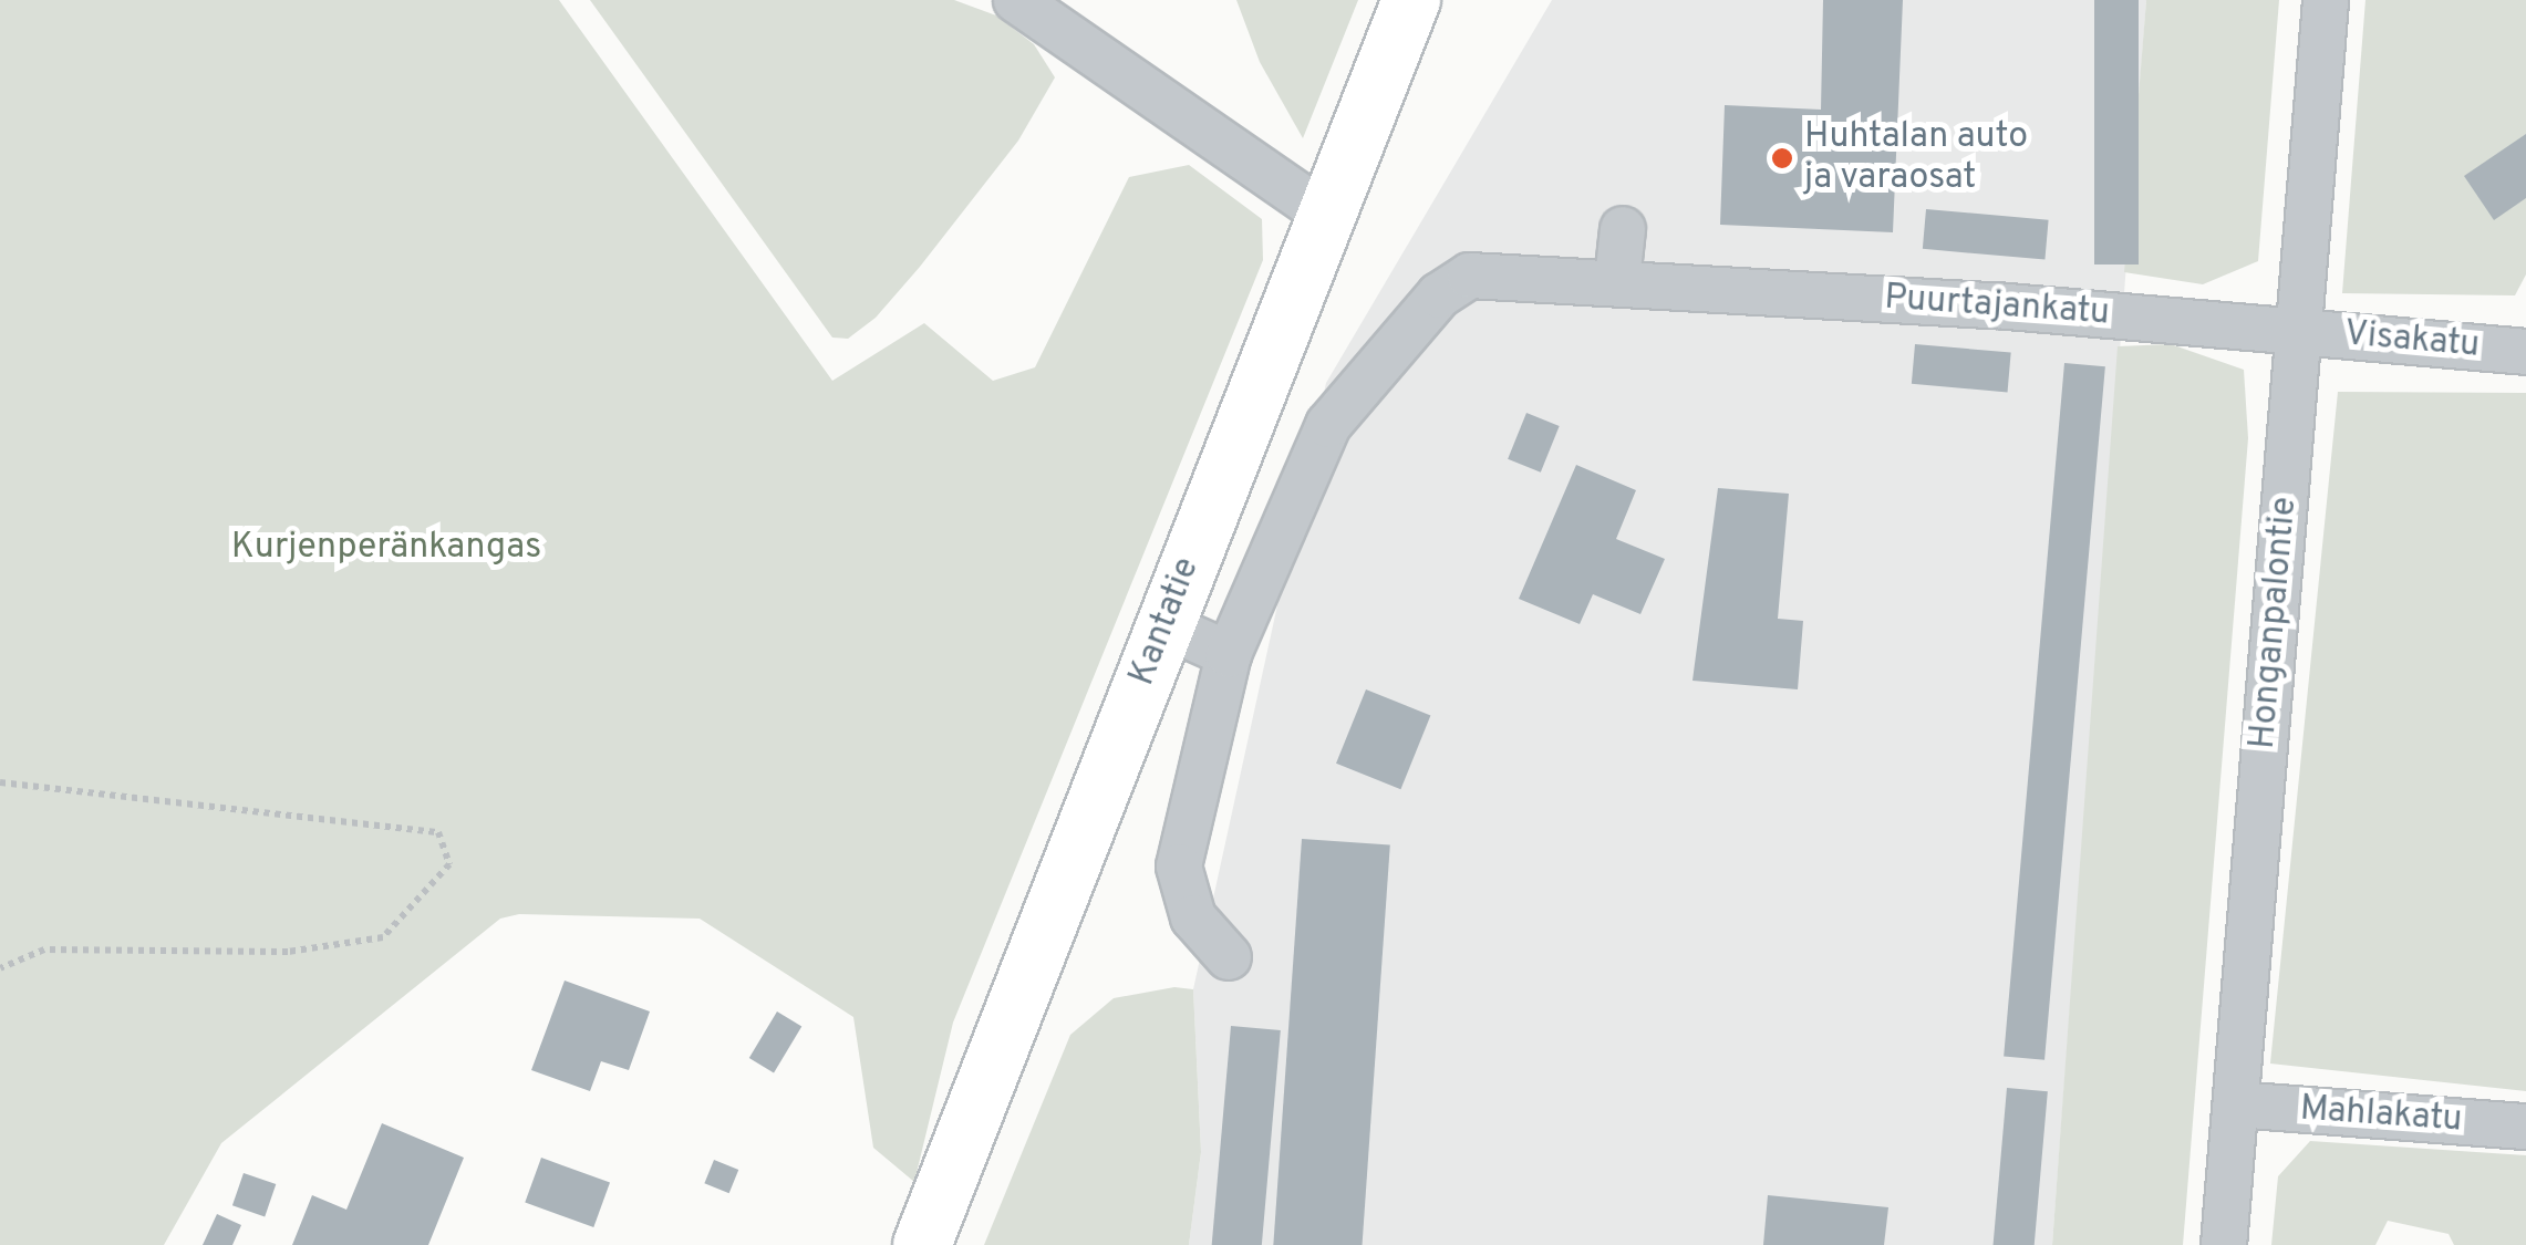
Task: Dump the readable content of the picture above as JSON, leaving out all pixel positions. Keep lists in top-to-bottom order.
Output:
{
  "streets": {
    "main road": ["Kantatie"],
    "street": [
      "Puurtajankatu",
      "Visakatu",
      "Honganpalontie",
      "Mahlakatu"
    ]
  },
  "crossings": [
    ["Puurtajankatu", "Visakatu"],
    ["Puurtajankatu", "Honganpalontie"],
    ["Visakatu", "Honganpalontie"],
    ["Honganpalontie", "Mahlakatu"]
  ],
  "parks": ["Kurjenperänkangas"],
  "places": ["Huhtalan auto ja varaosat"]
}
